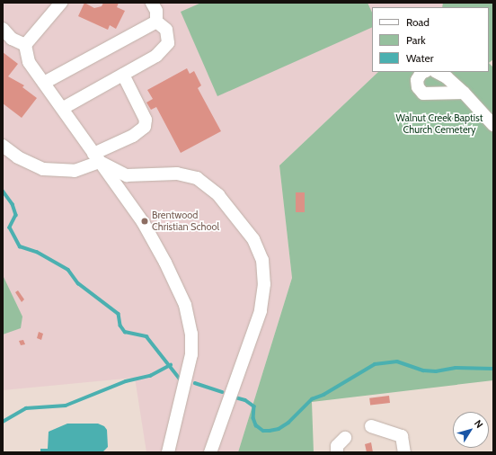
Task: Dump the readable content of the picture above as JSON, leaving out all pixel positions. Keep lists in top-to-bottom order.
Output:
{
  "parks": ["Walnut Creek Baptist Church Cemetery"],
  "places": ["Brentwood Christian School"],
  "legend": ["Road", "Park", "Water"],
  "north": "top right"
}
